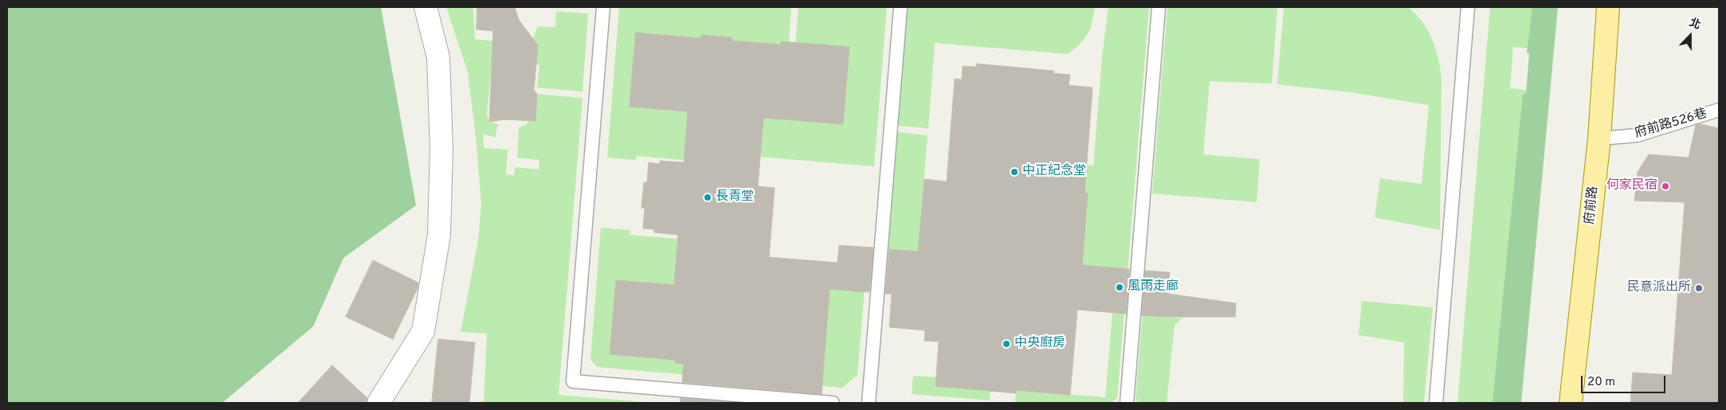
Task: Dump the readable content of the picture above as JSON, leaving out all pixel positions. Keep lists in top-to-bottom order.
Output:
{
  "streets": {
    "main road": ["府前路"],
    "lane": ["府前路526巷"]
  },
  "crossings": [
    ["府前路526巷", "府前路"]
  ],
  "places": [
    "中正紀念堂",
    "何家民宿",
    "長青堂",
    "風雨走廊",
    "民意派出所",
    "中央廚房"
  ],
  "scale_bar": "20 m",
  "north": "top"
}
